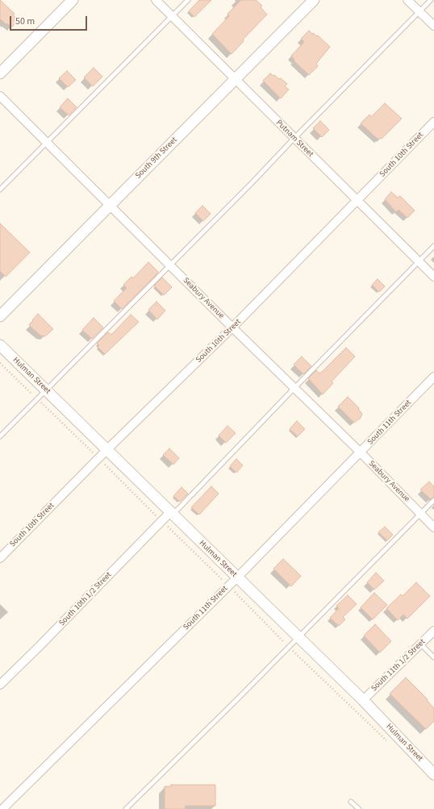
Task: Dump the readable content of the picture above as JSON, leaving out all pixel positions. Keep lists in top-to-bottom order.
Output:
{
  "streets": {
    "street": [
      "Putnam Street",
      "South 10th Street",
      "South 9th Street",
      "Seabury Avenue",
      "Hulman Street",
      "South 11th Street",
      "South 10th 1/2 Street",
      "South 11th 1/2 Street"
    ]
  },
  "crossings": [
    ["Putnam Street", "South 10th Street"],
    ["Putnam Street", "South 9th Street"],
    ["South 10th Street", "Seabury Avenue"],
    ["South 10th Street", "Hulman Street"],
    ["South 9th Street", "Seabury Avenue"],
    ["Seabury Avenue", "South 11th Street"],
    ["Hulman Street", "South 11th Street"],
    ["Hulman Street", "South 10th 1/2 Street"],
    ["Hulman Street", "South 11th 1/2 Street"]
  ],
  "scale_bar": "50 m"
}
